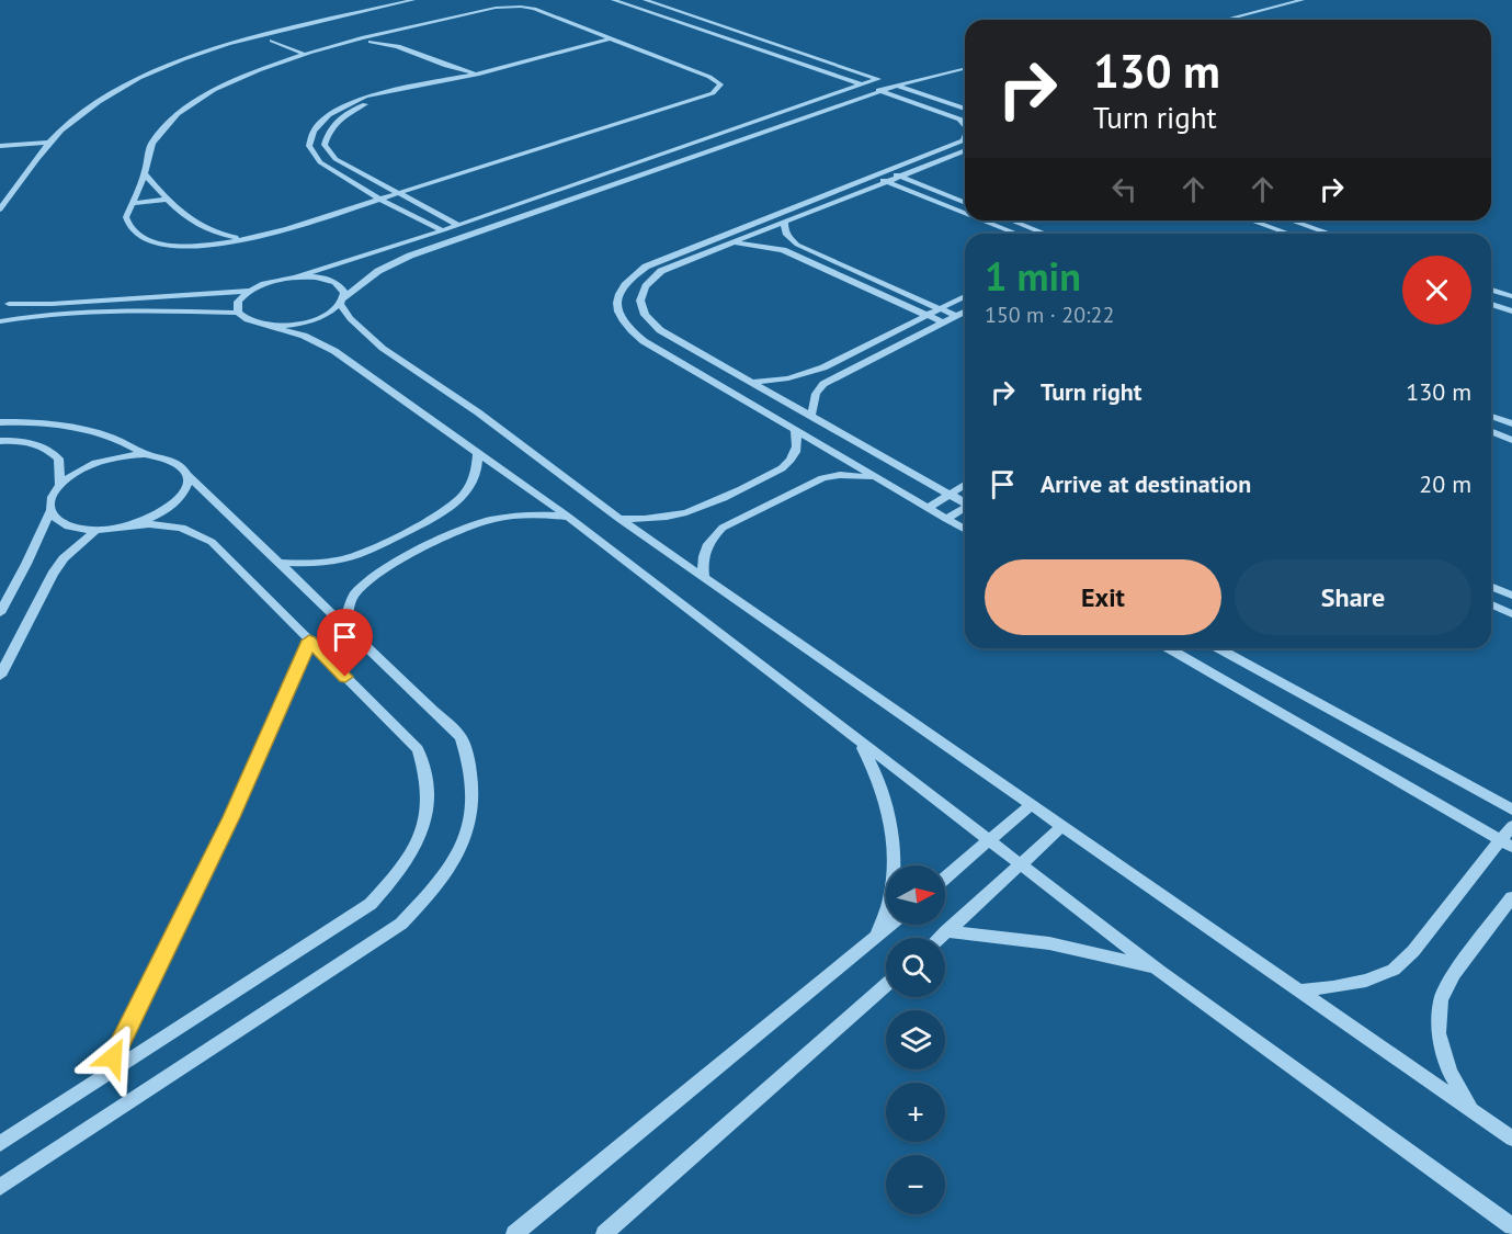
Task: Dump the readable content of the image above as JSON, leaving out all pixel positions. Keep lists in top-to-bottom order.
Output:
{
  "north": "right",
  "page": {
    "turn": ["130 m", "Turn right"],
    "heading": ["1 min", "150 m · 20:22"],
    "list": [
      {
        "name": "Turn right",
        "value": "130 m"
      },
      {
        "name": "Arrive at destination",
        "value": "20 m"
      }
    ],
    "buttons": ["Exit", "Share"],
    "map_buttons": ["+", "−"]
  }
}
